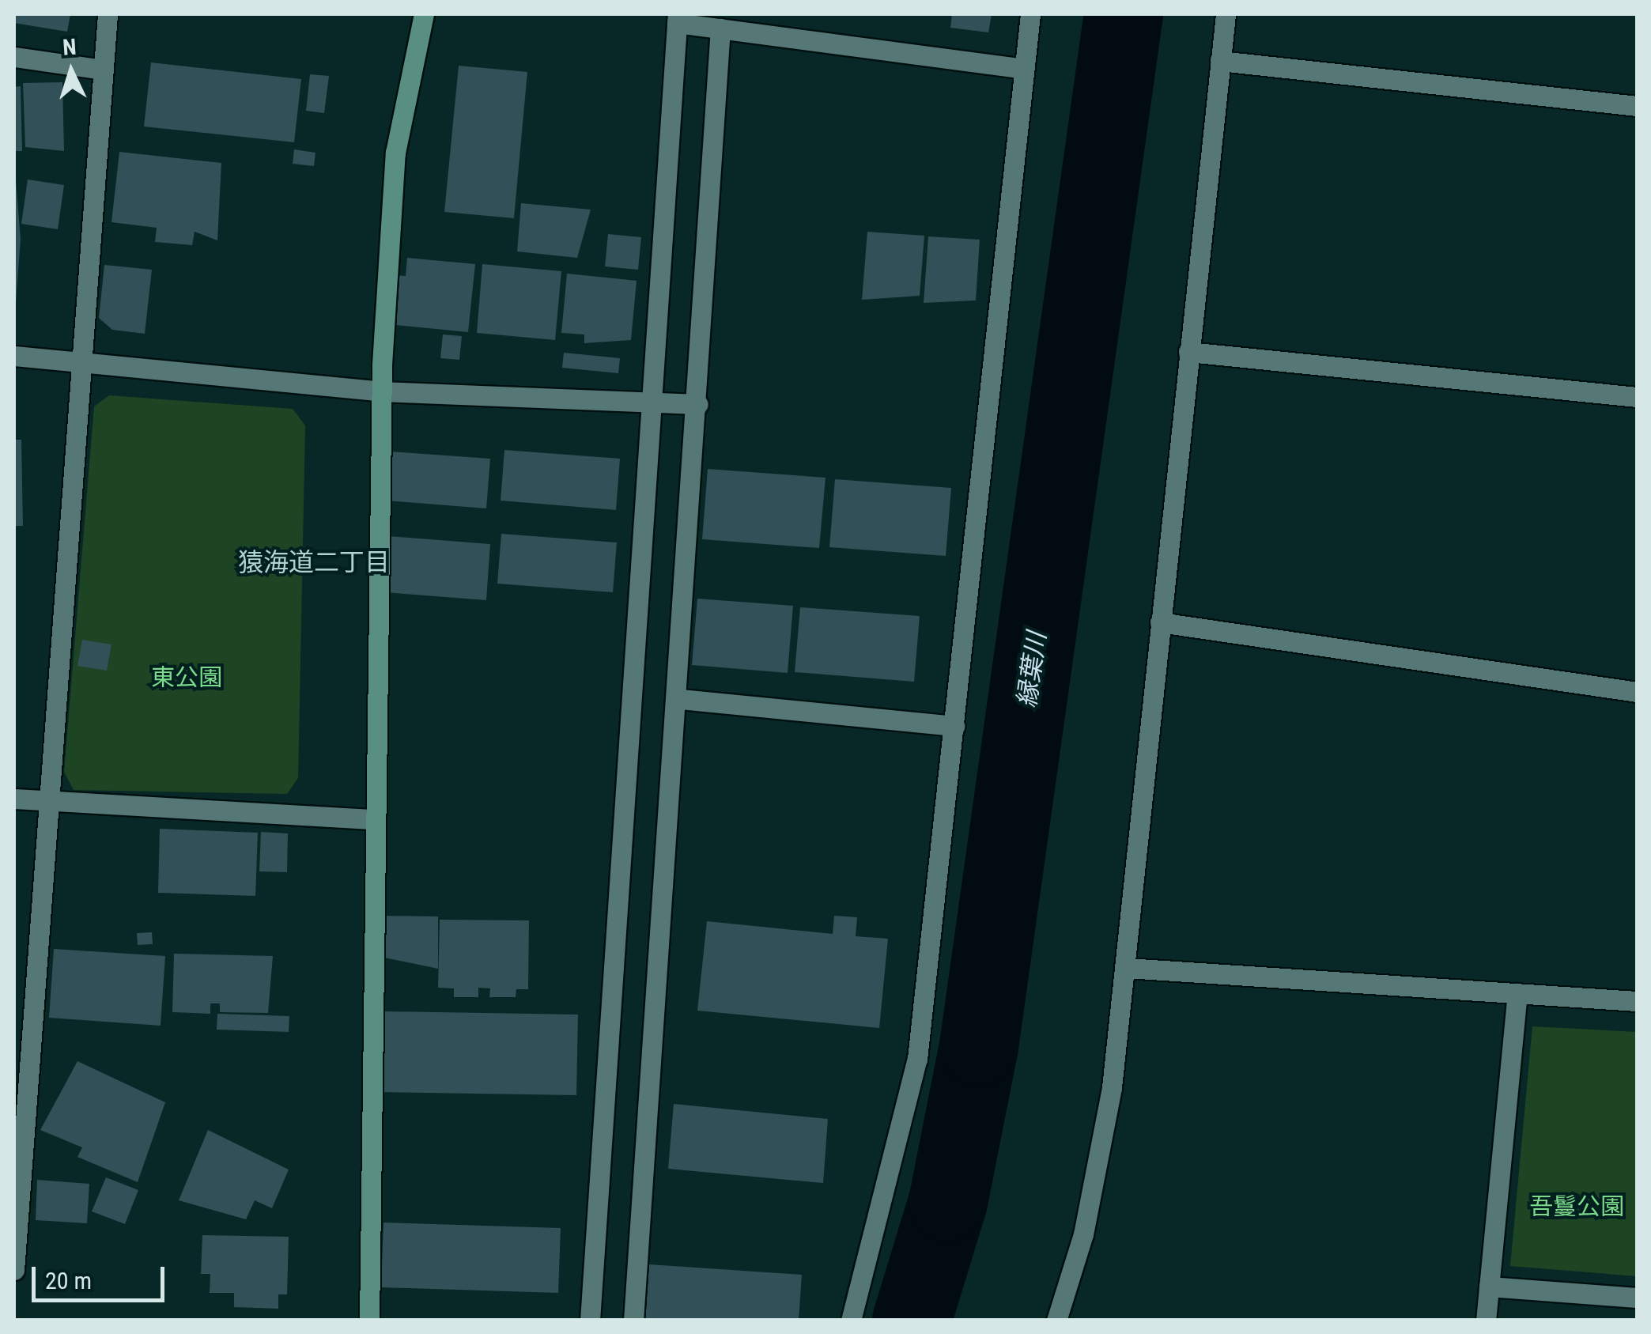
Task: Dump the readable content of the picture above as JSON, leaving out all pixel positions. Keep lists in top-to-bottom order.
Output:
{
  "districts": ["猿海道二丁目"],
  "water": ["縁葉川"],
  "parks": ["東公園", "吾鬘公園"],
  "scale_bar": "20 m",
  "north": "top"
}
